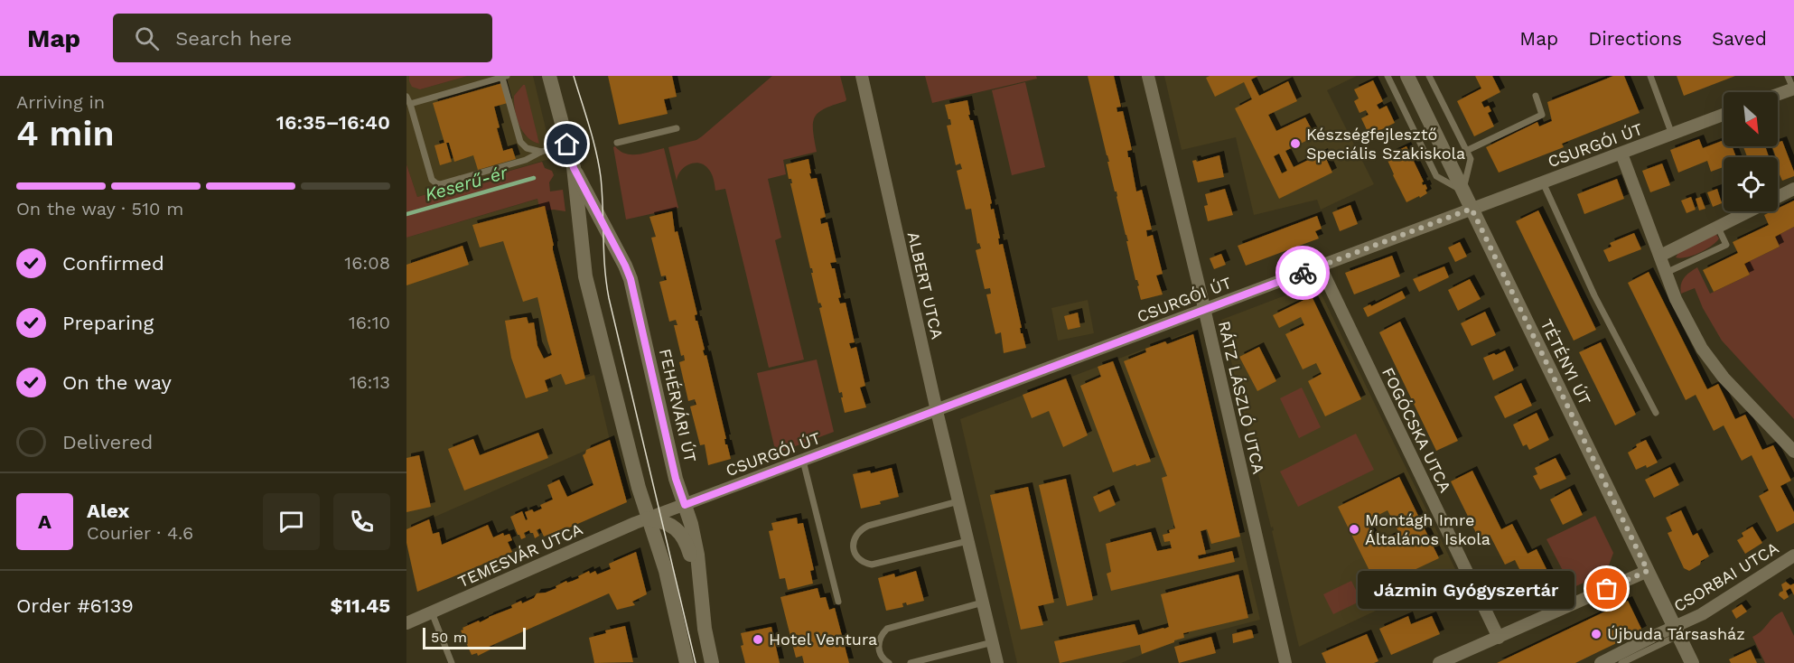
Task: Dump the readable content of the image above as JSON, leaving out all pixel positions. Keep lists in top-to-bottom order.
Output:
{
  "streets": {
    "street": [
      "CSURGÓI ÚT",
      "ALBERT UTCA",
      "TÉTÉNYI ÚT",
      "RÁTZ LÁSZLÓ UTCA",
      "FEHÉRVÁRI ÚT",
      "FOGÓCSKA UTCA",
      "TEMESVÁR UTCA",
      "CSORBAI UTCA"
    ]
  },
  "crossings": [
    ["CSURGÓI ÚT", "ALBERT UTCA"],
    ["CSURGÓI ÚT", "TÉTÉNYI ÚT"],
    ["CSURGÓI ÚT", "RÁTZ LÁSZLÓ UTCA"],
    ["CSURGÓI ÚT", "FEHÉRVÁRI ÚT"],
    ["CSURGÓI ÚT", "FOGÓCSKA UTCA"],
    ["CSURGÓI ÚT", "TEMESVÁR UTCA"],
    ["TÉTÉNYI ÚT", "CSORBAI UTCA"],
    ["FEHÉRVÁRI ÚT", "TEMESVÁR UTCA"]
  ],
  "water": ["Keserű-ér"],
  "places": [
    "Készségfejlesztő Speciális Szakiskola",
    "Montágh Imre Általános Iskola",
    "Jázmin Gyógyszertár",
    "Újbuda Társasház",
    "Hotel Ventura"
  ],
  "scale_bar": "50 m",
  "north": "bottom right",
  "page": {
    "header": "Map",
    "search": "Search here",
    "nav": ["Map", "Directions", "Saved"],
    "heading": ["4 min", "Arriving in", "16:35–16:40"],
    "panel": [
      "Alex",
      "Courier · 4.6",
      "Order #6139",
      "$11.45"
    ],
    "bar": "On the way · 510 m",
    "list": [
      ["Confirmed", "16:08"],
      ["Preparing", "16:10"],
      ["On the way", "16:13"],
      "Delivered"
    ],
    "round": "A",
    "bubble": "Jázmin Gyógyszertár",
    "scale": "50 m"
  }
}
